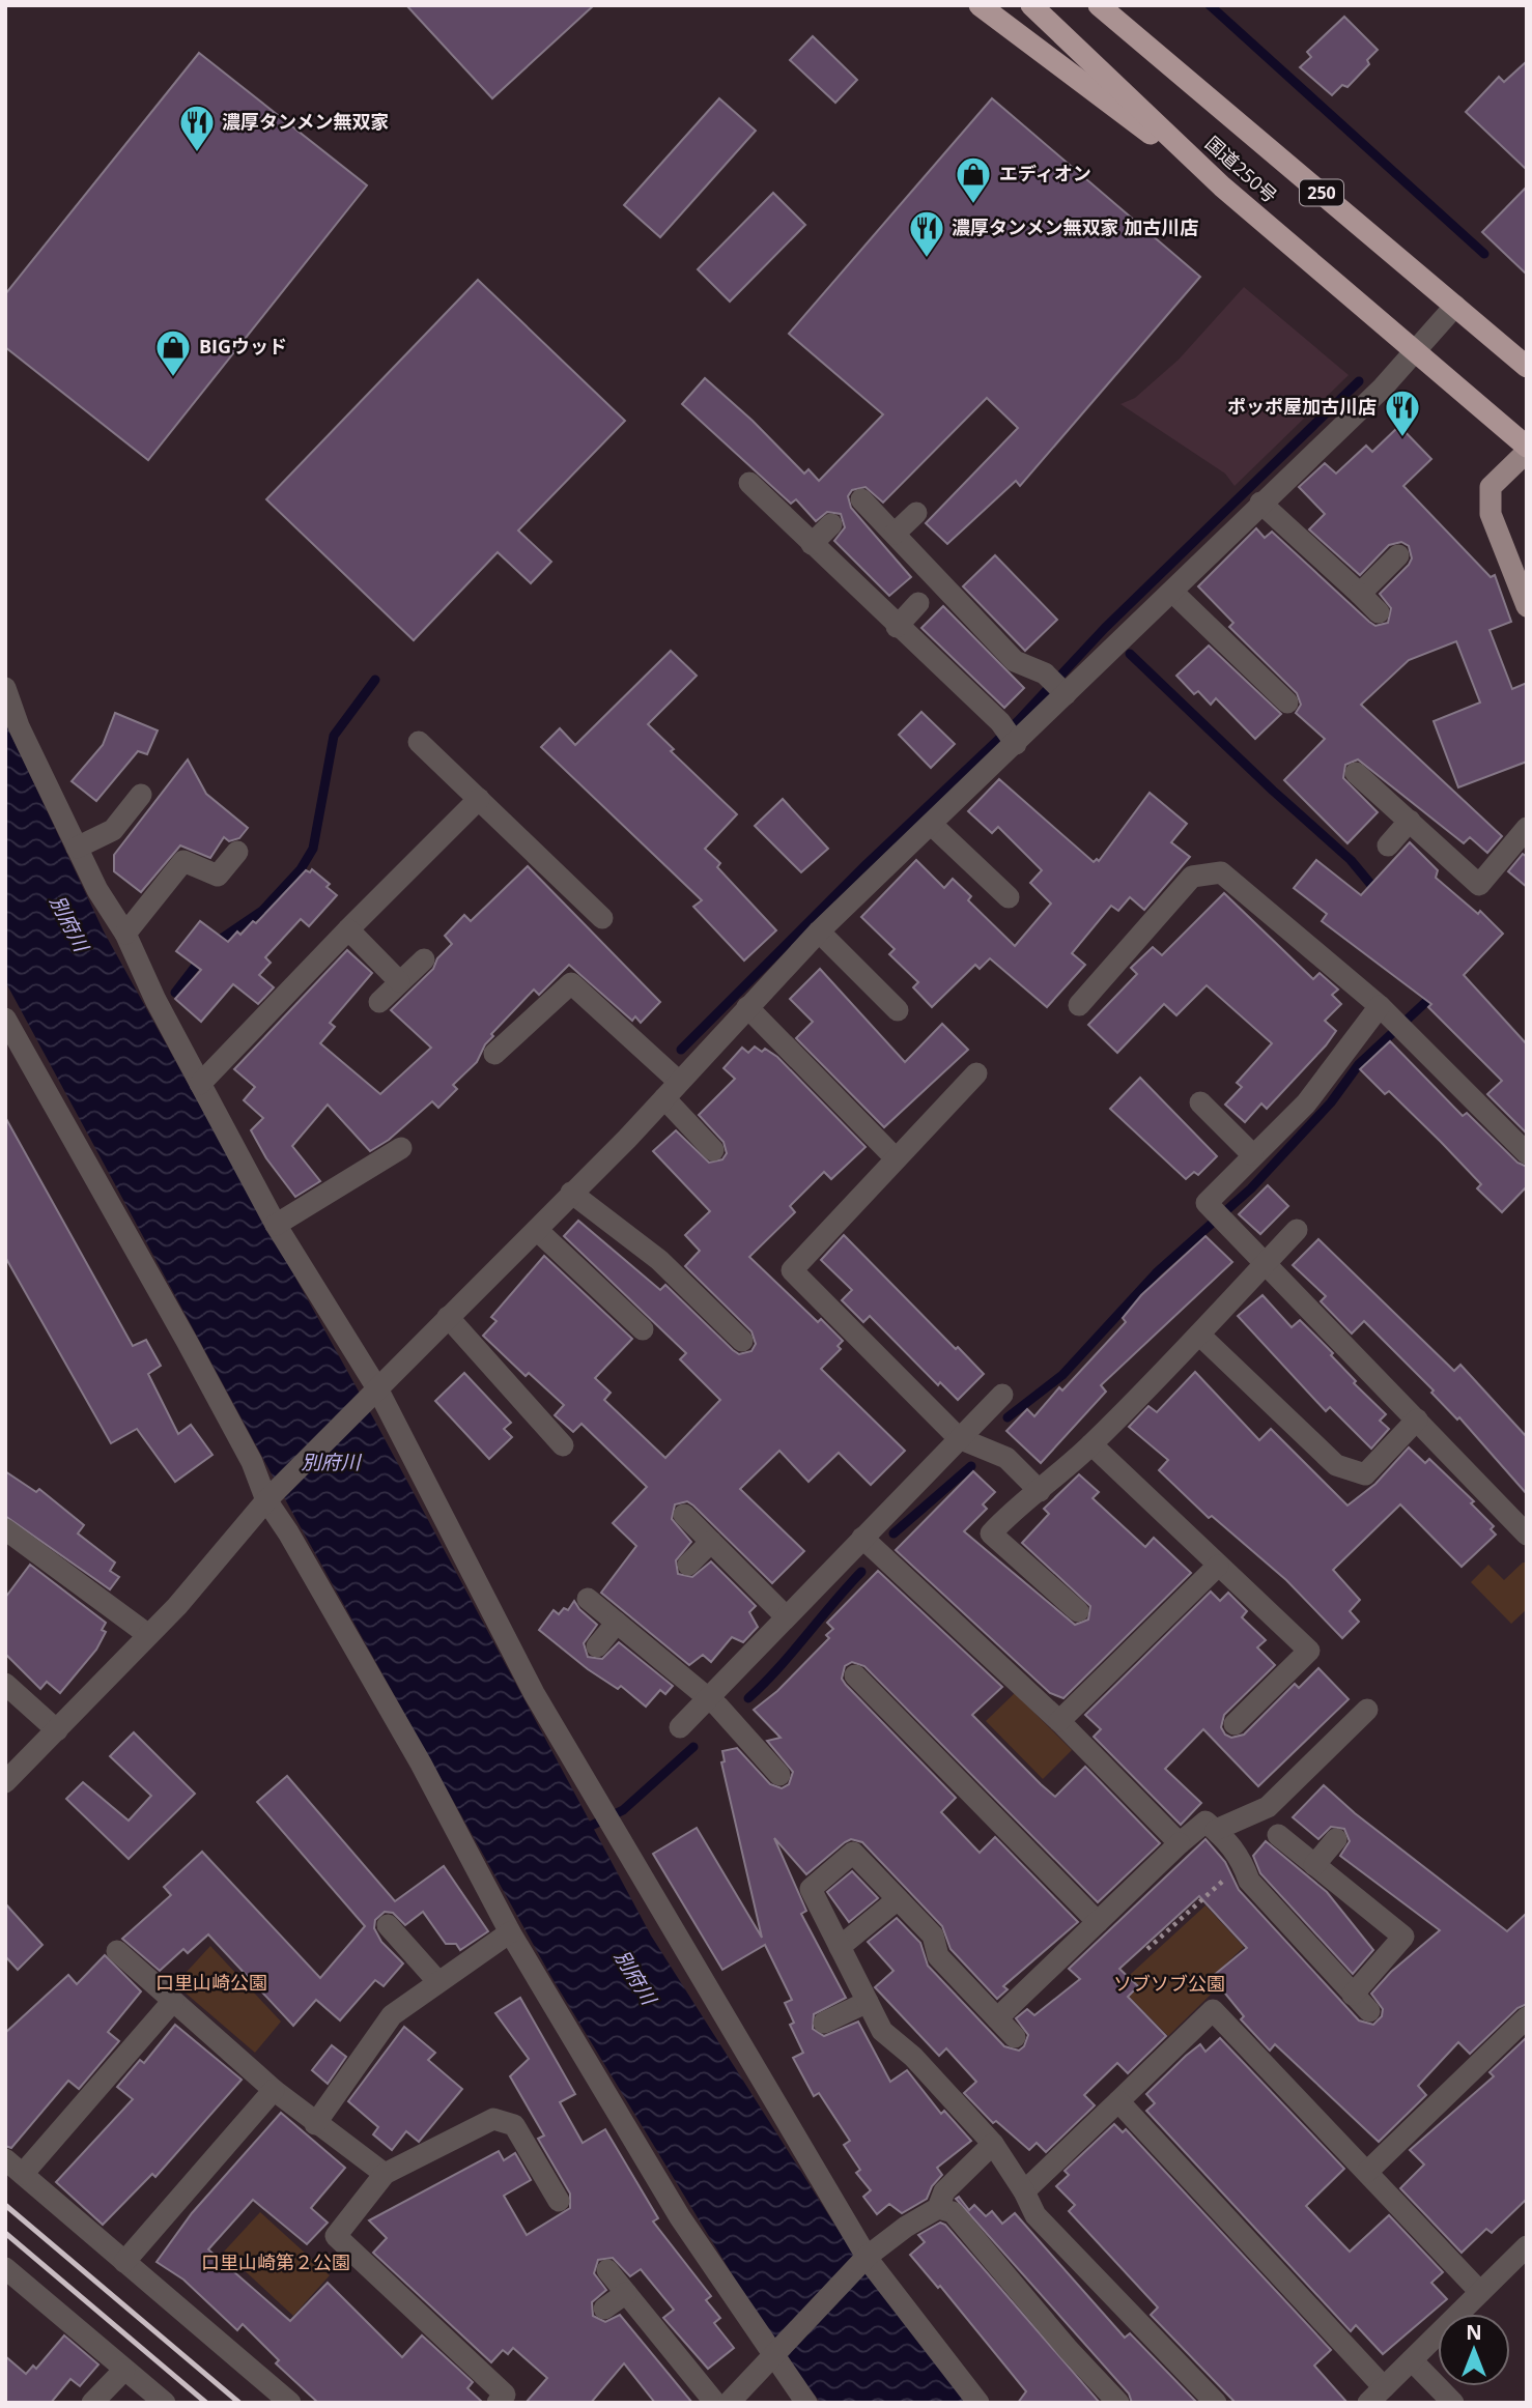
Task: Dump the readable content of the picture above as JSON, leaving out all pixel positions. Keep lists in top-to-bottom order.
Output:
{
  "streets": {
    "highway": ["国道250号", "250"]
  },
  "water": ["別府川"],
  "parks": ["口里山崎公園", "ソブソブ公園", "口里山崎第２公園"],
  "places": {
    "restaurant": ["濃厚タンメン無双家", "濃厚タンメン無双家 加古川店", "ポッポ屋加古川店"],
    "shop": ["エディオン", "BIGウッド"]
  },
  "north": "top"
}
